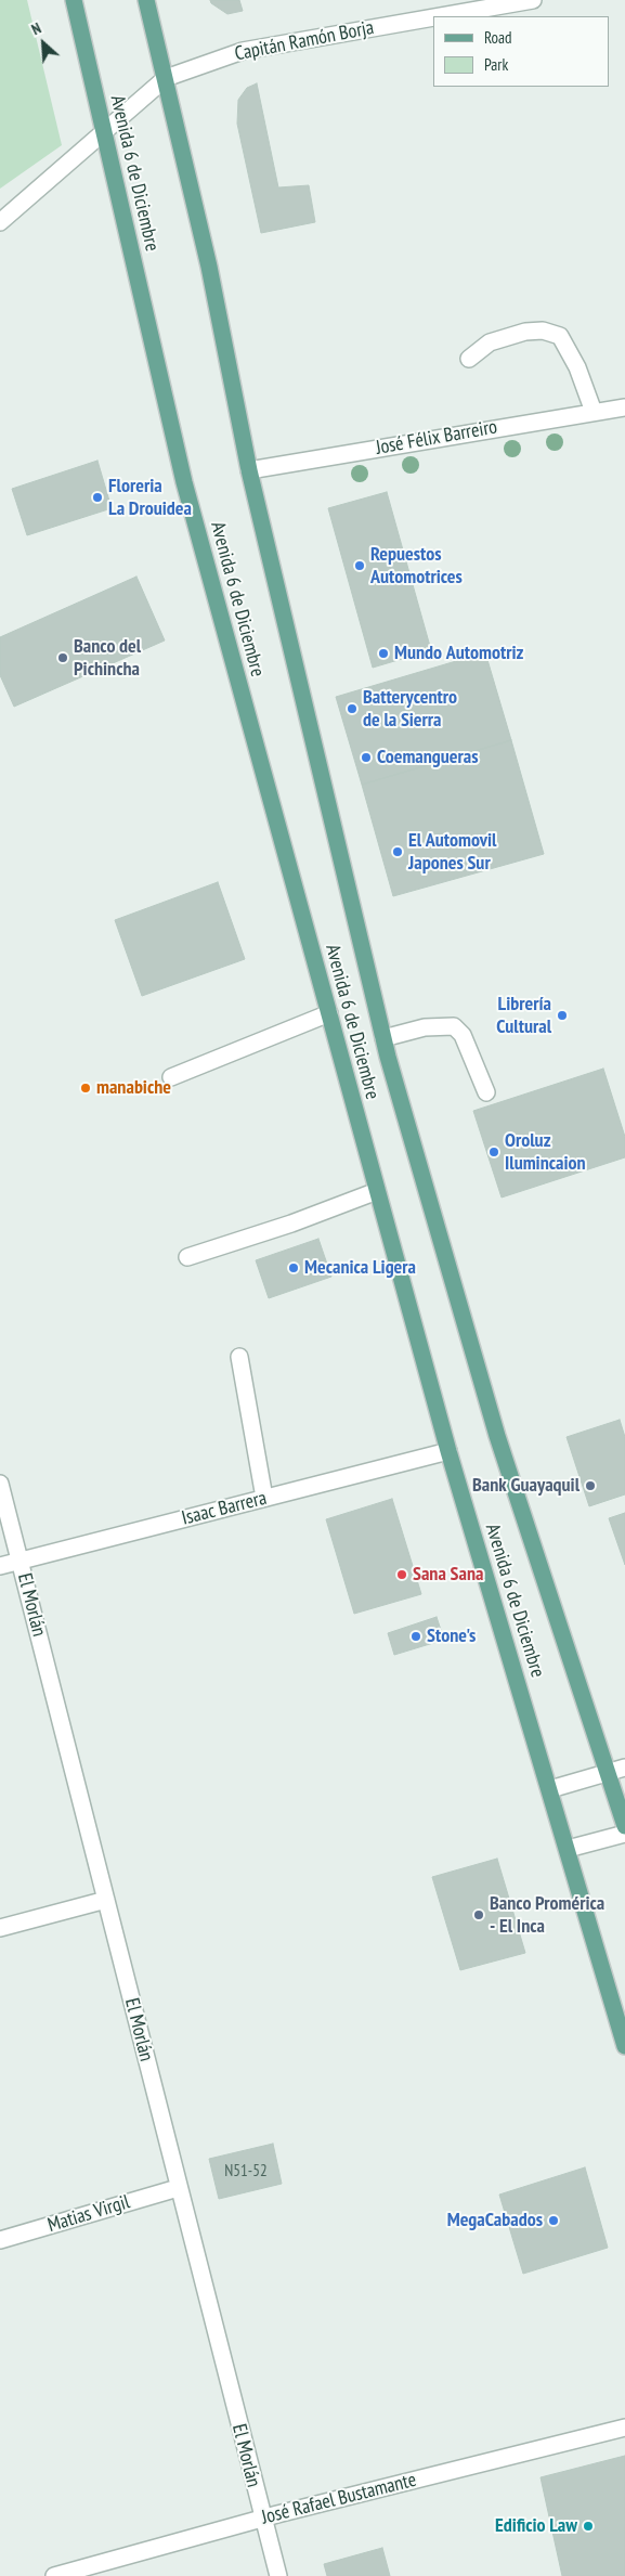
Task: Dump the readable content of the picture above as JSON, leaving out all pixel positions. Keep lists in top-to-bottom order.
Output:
{
  "streets": {
    "main road": ["Avenida 6 de Diciembre"],
    "street": [
      "Capitán Ramón Borja",
      "José Félix Barreiro",
      "Isaac Barrera",
      "El Morlán",
      "Matias Virgil",
      "José Rafael Bustamante"
    ]
  },
  "crossings": [
    ["Capitán Ramón Borja", "Avenida 6 de Diciembre"],
    ["Avenida 6 de Diciembre", "José Félix Barreiro"],
    ["Avenida 6 de Diciembre", "Isaac Barrera"],
    ["Isaac Barrera", "El Morlán"],
    ["El Morlán", "Matias Virgil"],
    ["El Morlán", "José Rafael Bustamante"]
  ],
  "places": [
    "Floreria La Drouidea",
    "Repuestos Automotrices",
    "Mundo Automotriz",
    "Banco del Pichincha",
    "Batterycentro de la Sierra",
    "Coemangueras",
    "El Automovil Japones Sur",
    "Librería Cultural",
    "manabiche",
    "Oroluz Ilumincaion",
    "Mecanica Ligera",
    "Bank Guayaquil",
    "Sana Sana",
    "Stone's",
    "Banco Promérica - El Inca",
    "MegaCabados",
    "Edificio Law"
  ],
  "house_numbers": ["N51-52"],
  "legend": ["Road", "Park"],
  "north": "top left"
}
